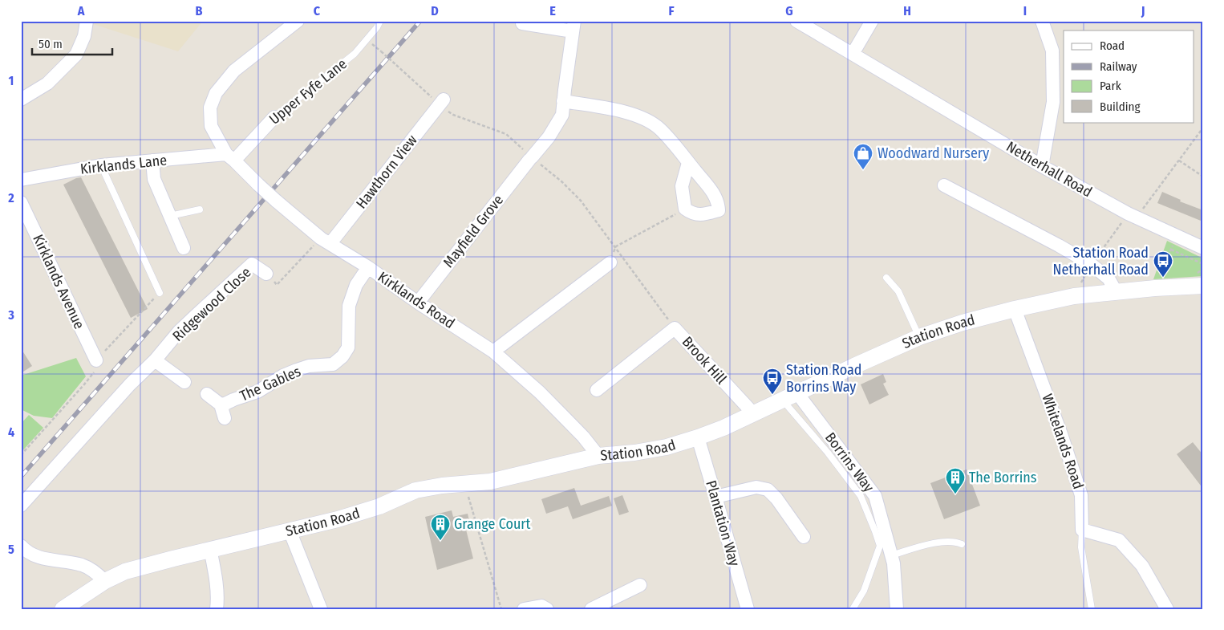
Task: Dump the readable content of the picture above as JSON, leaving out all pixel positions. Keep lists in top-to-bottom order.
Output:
{
  "streets": {
    "street": [
      "Upper Fyfe Lane",
      "Kirklands Lane",
      "Netherhall Road",
      "Hawthorn View",
      "Mayfield Grove",
      "Kirklands Avenue",
      "Kirklands Road",
      "Ridgewood Close",
      "Station Road",
      "Brook Hill",
      "The Gables",
      "Whitelands Road",
      "Borrins Way",
      "Plantation Way"
    ]
  },
  "crossings": [
    ["Upper Fyfe Lane", "Kirklands Lane"],
    ["Upper Fyfe Lane", "Kirklands Road"],
    ["Kirklands Lane", "Kirklands Road"],
    ["Hawthorn View", "Kirklands Road"],
    ["Hawthorn View", "Ridgewood Close"],
    ["Mayfield Grove", "Kirklands Road"],
    ["Kirklands Road", "Ridgewood Close"],
    ["Kirklands Road", "Station Road"],
    ["Kirklands Road", "The Gables"],
    ["Station Road", "Brook Hill"],
    ["Station Road", "Whitelands Road"],
    ["Station Road", "Borrins Way"],
    ["Station Road", "Plantation Way"]
  ],
  "places": {
    "shop": ["Woodward Nursery"],
    "bus stop": ["Station Road Netherhall Road", "Station Road Borrins Way"],
    "building": ["The Borrins", "Grange Court"]
  },
  "legend": [
    "Road",
    "Railway",
    "Park",
    "Building"
  ],
  "scale_bar": "50 m",
  "grid": {
    "columns": [
      "A",
      "B",
      "C",
      "D",
      "E",
      "F",
      "G",
      "H",
      "I",
      "J"
    ],
    "rows": [
      "1",
      "2",
      "3",
      "4",
      "5"
    ]
  }
}
